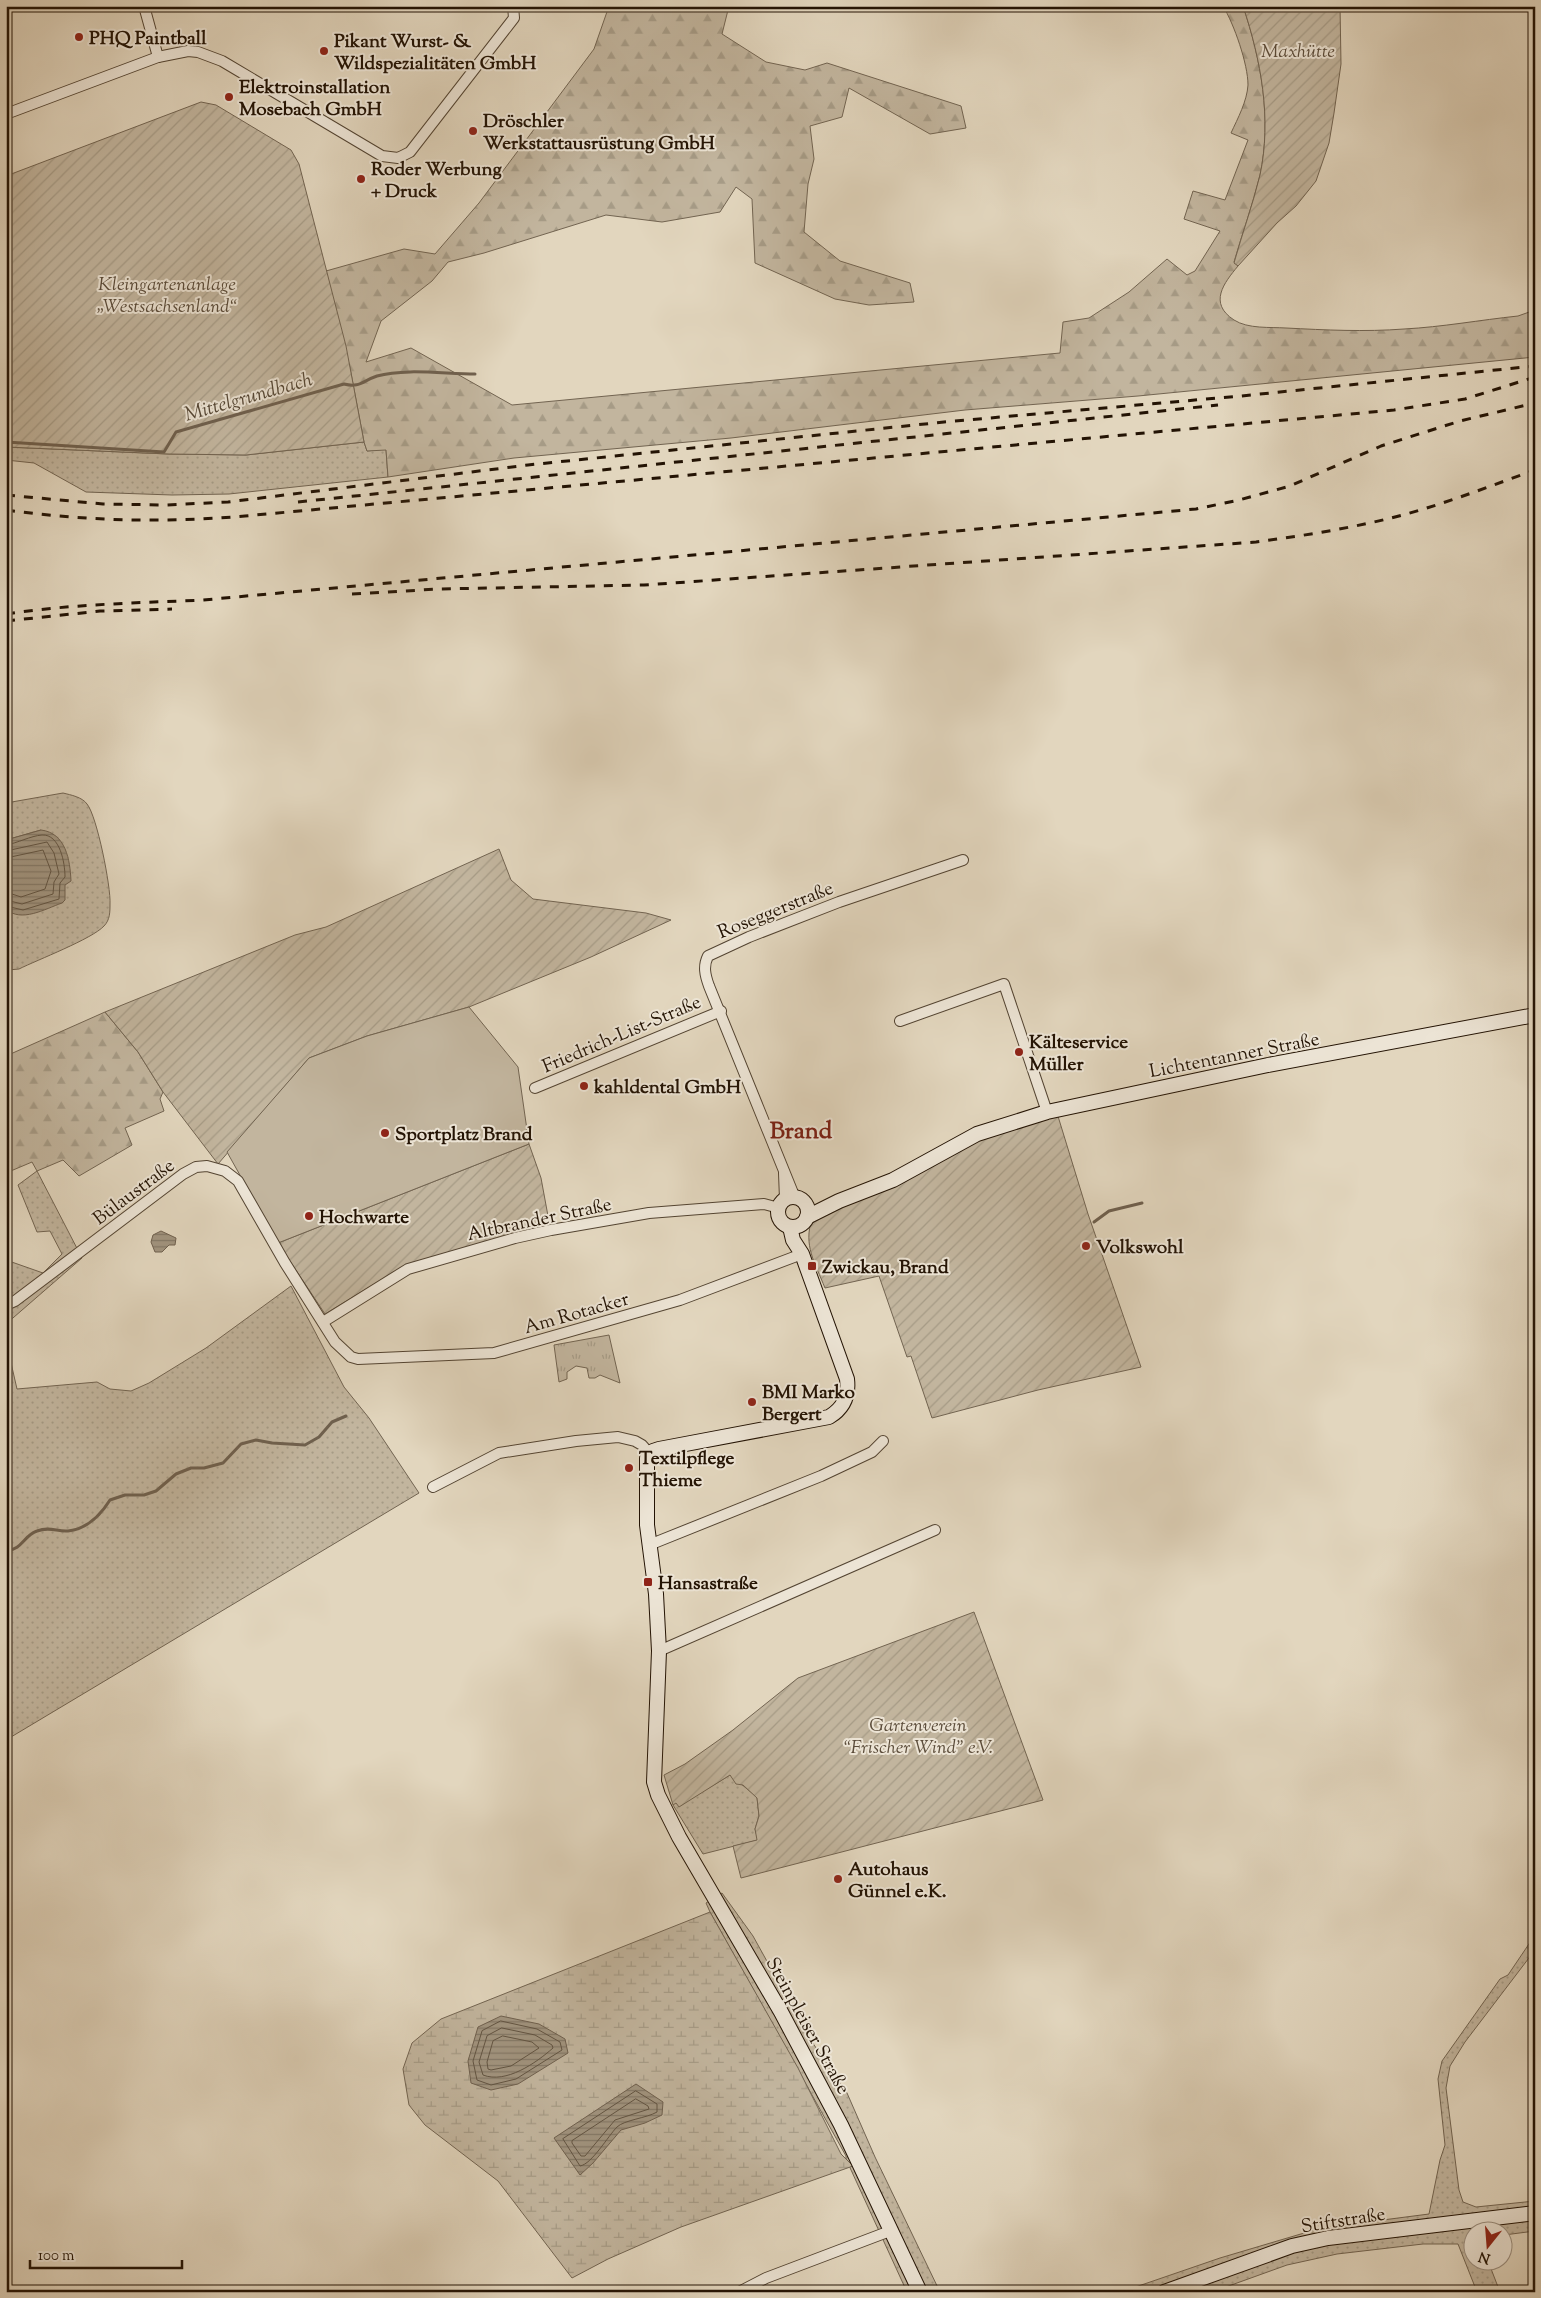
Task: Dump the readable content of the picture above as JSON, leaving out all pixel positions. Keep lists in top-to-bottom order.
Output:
{
  "streets": {
    "street": [
      "Roseggerstraße",
      "Friedrich-List-Straße",
      "Lichtentanner Straße",
      "Bülaustraße",
      "Altbrander Straße",
      "Am Rotacker",
      "Steinpleiser Straße",
      "Stiftstraße"
    ]
  },
  "crossings": [
    ["Roseggerstraße", "Friedrich-List-Straße"],
    ["Roseggerstraße", "Lichtentanner Straße"],
    ["Roseggerstraße", "Altbrander Straße"],
    ["Lichtentanner Straße", "Altbrander Straße"],
    ["Bülaustraße", "Altbrander Straße"],
    ["Bülaustraße", "Am Rotacker"]
  ],
  "districts": ["Brand"],
  "water": ["Mittelgrundbach"],
  "parks": ["Maxhütte", "Kleingartenanlage „Westsachsenland“", "Gartenverein “Frischer Wind” e.V."],
  "places": {
    "other": [
      "PHQ Paintball",
      "Pikant Wurst- & Wildspezialitäten GmbH",
      "Elektroinstallation Mosebach GmbH",
      "Dröschler Werkstattausrüstung GmbH",
      "Roder Werbung + Druck",
      "Kälteservice Müller",
      "kahldental GmbH",
      "Sportplatz Brand",
      "Hochwarte",
      "Volkswohl",
      "BMI Marko Bergert",
      "Textilpflege Thieme",
      "Autohaus Günnel e.K."
    ],
    "transit": ["Zwickau, Brand", "Hansastraße"]
  },
  "scale_bar": "100 m",
  "north": "bottom"
}
